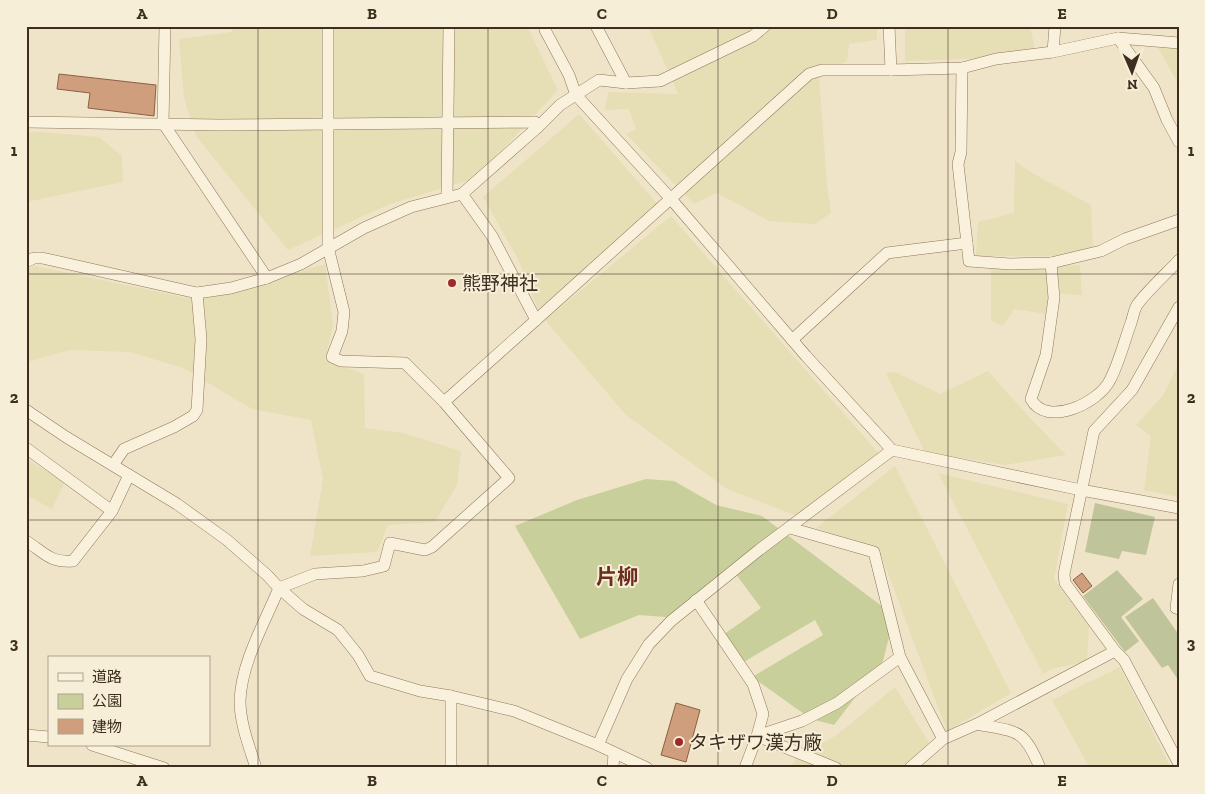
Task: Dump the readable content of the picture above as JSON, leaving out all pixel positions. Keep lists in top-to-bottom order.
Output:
{
  "districts": ["片柳"],
  "places": ["熊野神社", "タキザワ漢方廠"],
  "legend": ["道路", "公園", "建物"],
  "north": "bottom",
  "grid": {
    "columns": [
      "A",
      "B",
      "C",
      "D",
      "E"
    ],
    "rows": ["1", "2", "3"]
  }
}
